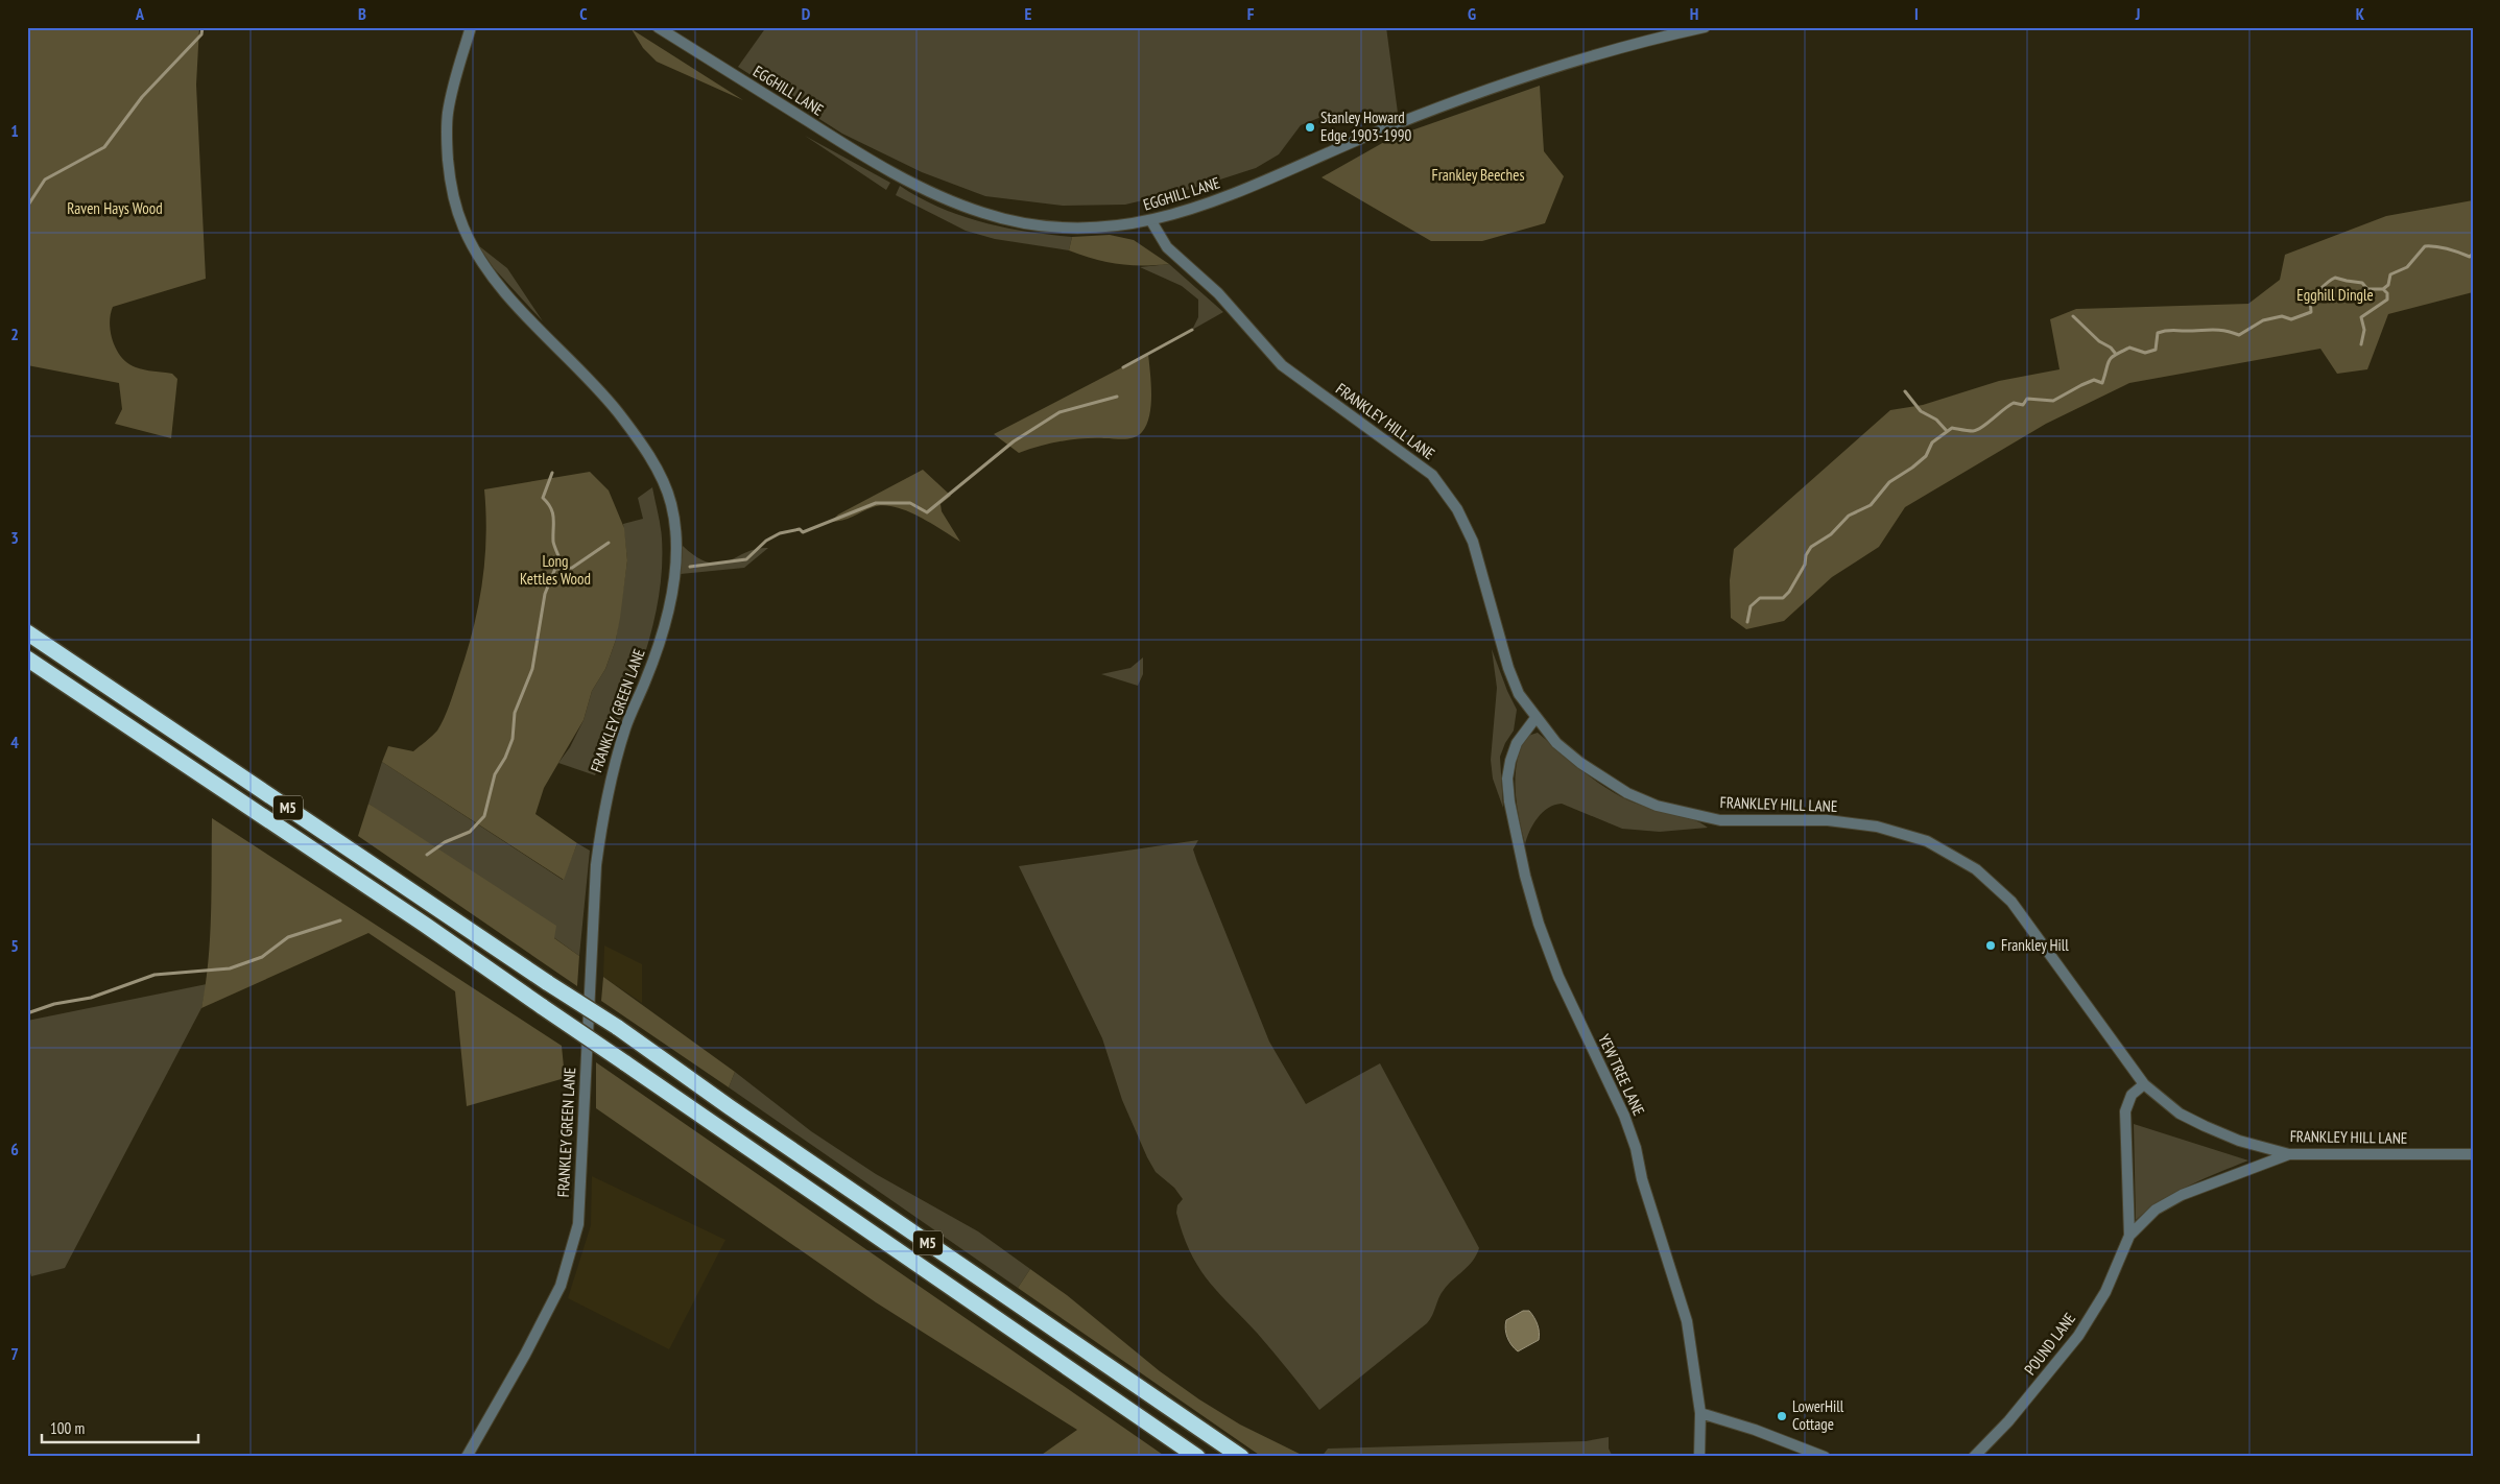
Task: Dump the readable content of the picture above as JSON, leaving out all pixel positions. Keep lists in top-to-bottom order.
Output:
{
  "streets": {
    "highway": ["M5"],
    "street": [
      "EGGHILL LANE",
      "FRANKLEY HILL LANE",
      "FRANKLEY GREEN LANE",
      "YEW TREE LANE",
      "POUND LANE"
    ]
  },
  "crossings": [
    ["EGGHILL LANE", "FRANKLEY HILL LANE"],
    ["FRANKLEY HILL LANE", "YEW TREE LANE"],
    ["FRANKLEY HILL LANE", "POUND LANE"]
  ],
  "parks": [
    "Frankley Beeches",
    "Raven Hays Wood",
    "Egghill Dingle",
    "Long Kettles Wood"
  ],
  "places": ["Stanley Howard Edge 1903-1990", "Frankley Hill", "LowerHill Cottage"],
  "scale_bar": "100 m",
  "grid": {
    "columns": [
      "A",
      "B",
      "C",
      "D",
      "E",
      "F",
      "G",
      "H",
      "I",
      "J",
      "K"
    ],
    "rows": [
      "1",
      "2",
      "3",
      "4",
      "5",
      "6",
      "7"
    ]
  }
}
